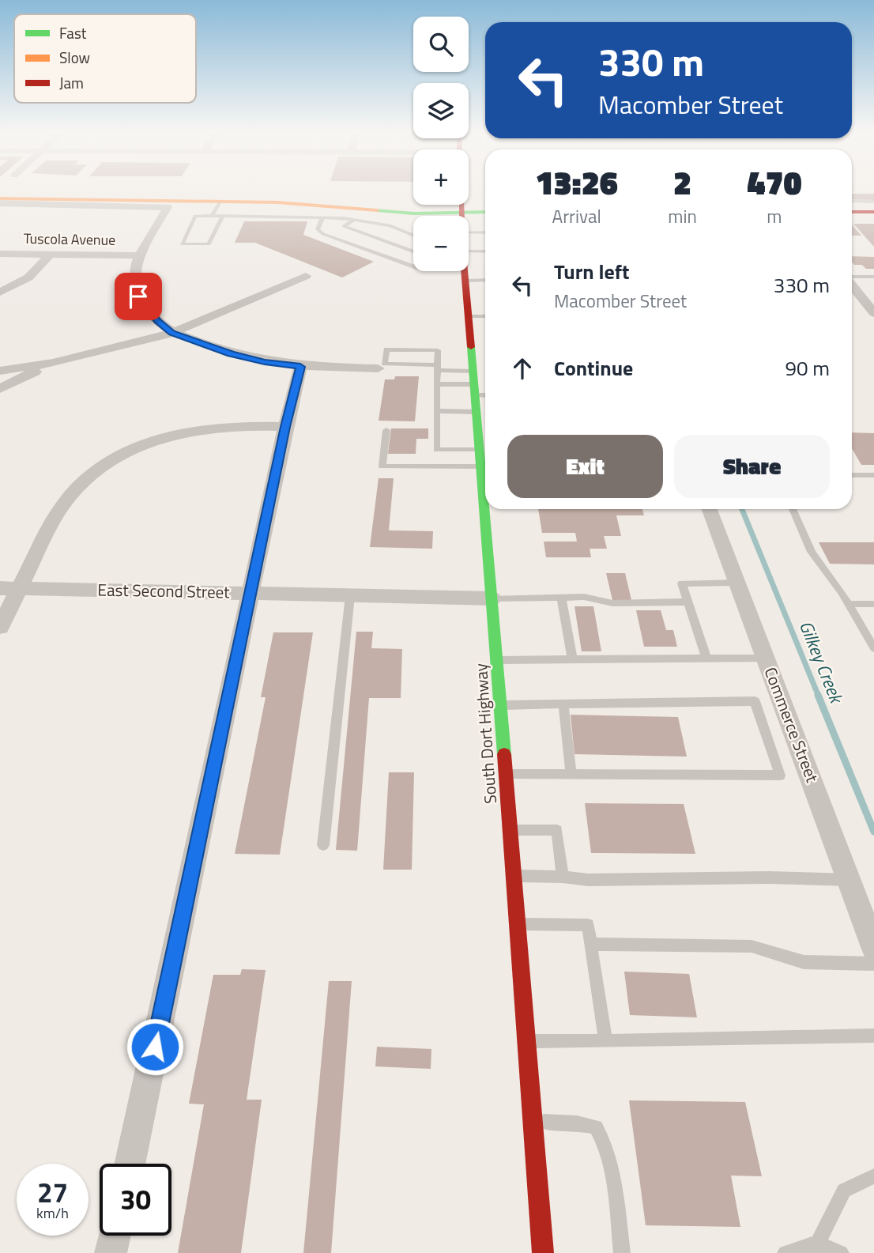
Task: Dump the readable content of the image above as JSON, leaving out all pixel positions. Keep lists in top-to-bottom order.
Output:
{
  "streets": {
    "main road": ["South Dort Highway"],
    "street": ["Tuscola Avenue", "East Second Street", "Commerce Street"]
  },
  "crossings": [
    ["East Second Street", "South Dort Highway"]
  ],
  "water": ["Gilkey Creek"],
  "legend": ["Fast", "Slow", "Jam"],
  "page": {
    "map_buttons": ["+", "−"],
    "turn": ["330 m", "Macomber Street"],
    "eta": [
      "13:26",
      "Arrival",
      "2",
      "min",
      "470",
      "m"
    ],
    "list": [
      {
        "name": "Turn left",
        "note": "Macomber Street",
        "value": "330 m"
      },
      {
        "name": "Continue",
        "value": "90 m"
      }
    ],
    "buttons": ["Exit", "Share"],
    "speed": "27 km/h",
    "limit": "30"
  }
}
